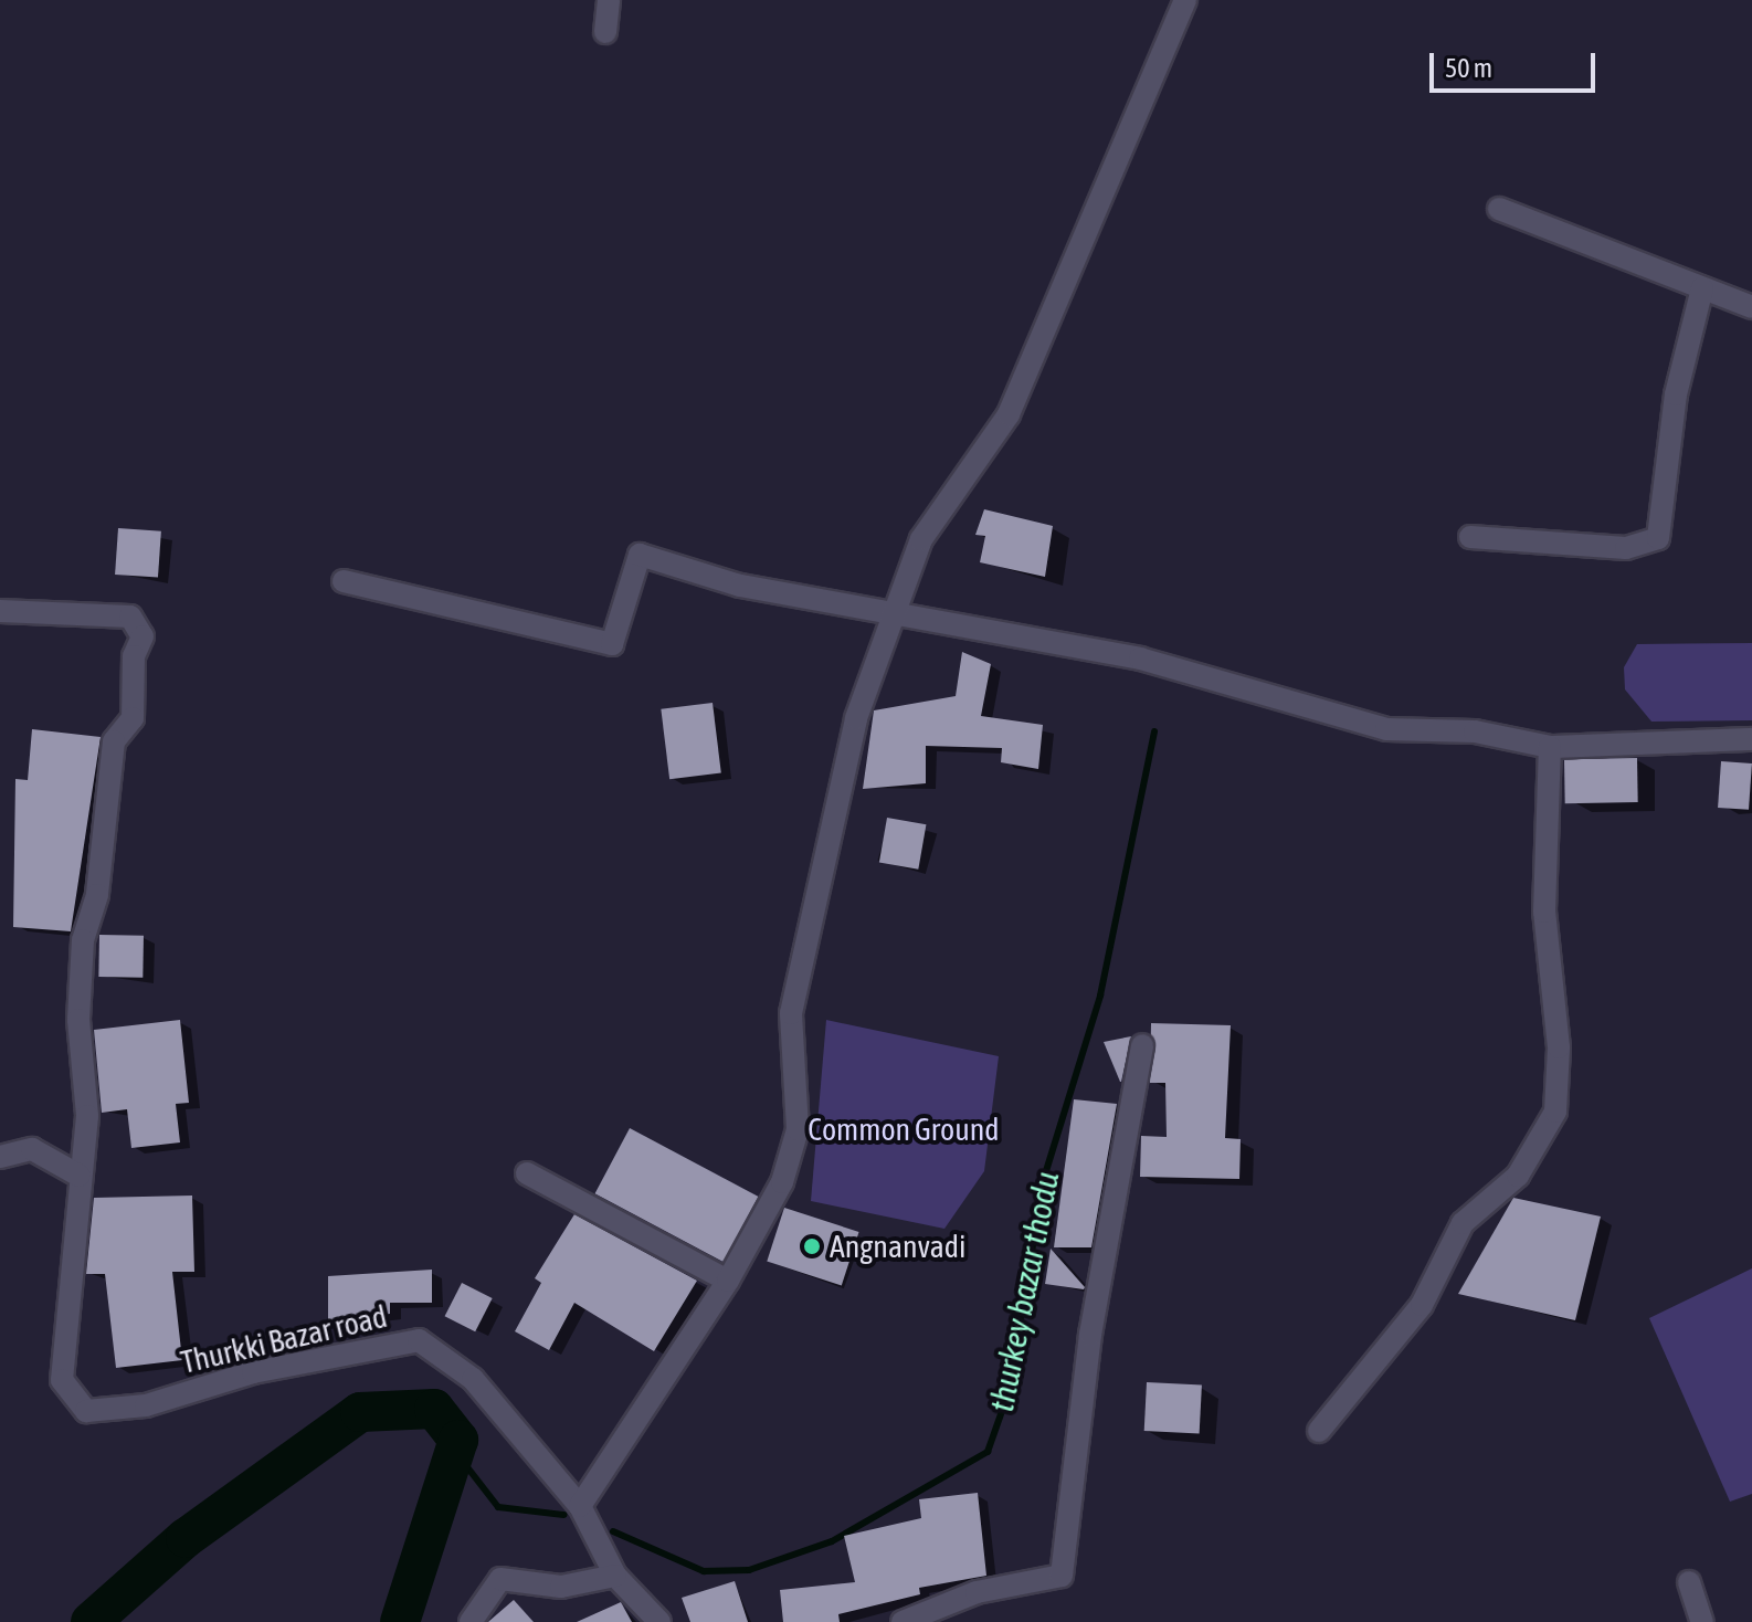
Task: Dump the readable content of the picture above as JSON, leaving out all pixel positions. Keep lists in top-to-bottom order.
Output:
{
  "streets": {
    "street": ["Thurkki Bazar road"]
  },
  "water": ["thurkey bazar thodu"],
  "parks": ["Common Ground"],
  "places": ["Angnanvadi"],
  "scale_bar": "50 m"
}
